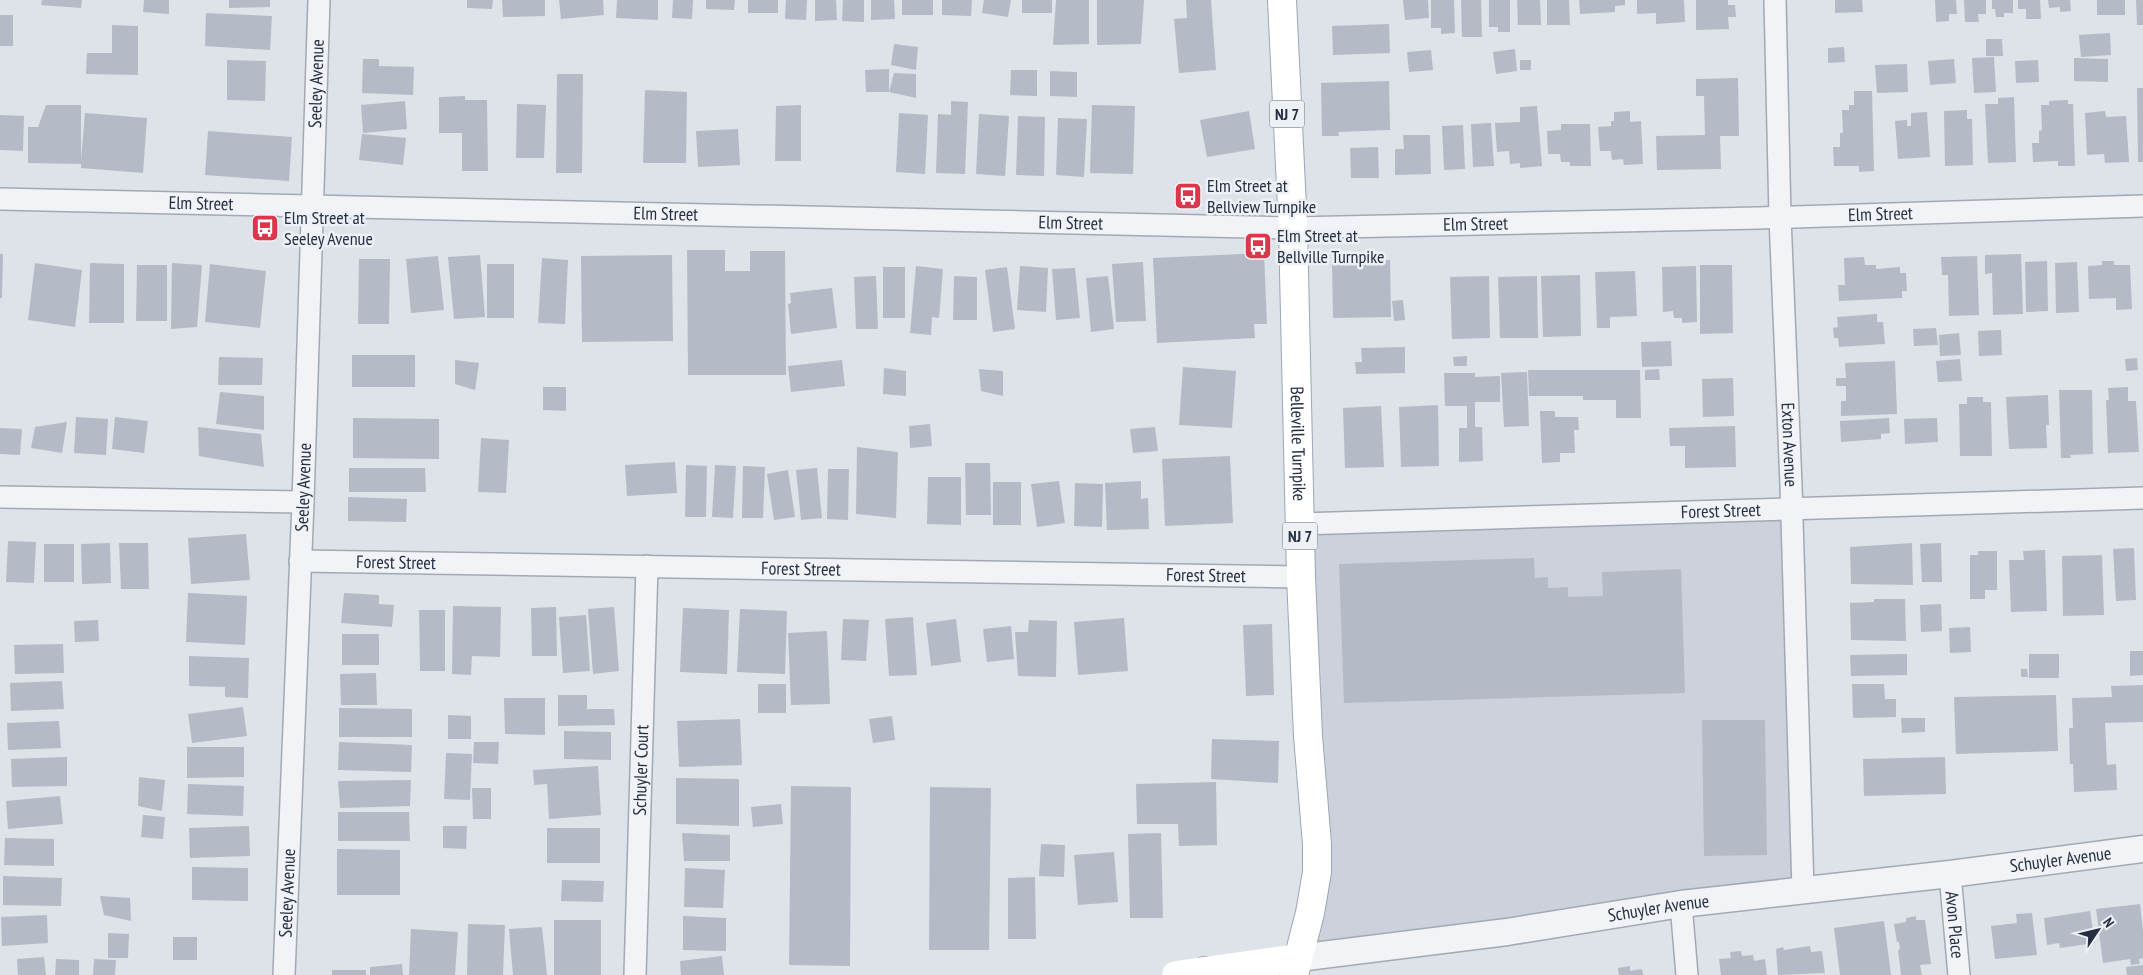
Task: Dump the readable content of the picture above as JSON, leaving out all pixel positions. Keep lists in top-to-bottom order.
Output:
{
  "streets": {
    "main road": ["NJ 7", "Belleville Turnpike", "Schuyler Avenue"],
    "street": [
      "Seeley Avenue",
      "Elm Street",
      "Exton Avenue",
      "Forest Street",
      "Schuyler Court",
      "Avon Place"
    ]
  },
  "crossings": [
    ["Seeley Avenue", "Elm Street"],
    ["Seeley Avenue", "Forest Street"],
    ["Elm Street", "Belleville Turnpike"],
    ["Elm Street", "Exton Avenue"],
    ["Belleville Turnpike", "Forest Street"],
    ["Belleville Turnpike", "Schuyler Avenue"],
    ["Exton Avenue", "Forest Street"],
    ["Exton Avenue", "Schuyler Avenue"],
    ["Forest Street", "Schuyler Court"],
    ["Schuyler Avenue", "Avon Place"]
  ],
  "places": {
    "bus stop": ["Elm Street at Bellview Turnpike", "Elm Street at Seeley Avenue", "Elm Street at Bellville Turnpike"]
  },
  "north": "top right"
}
